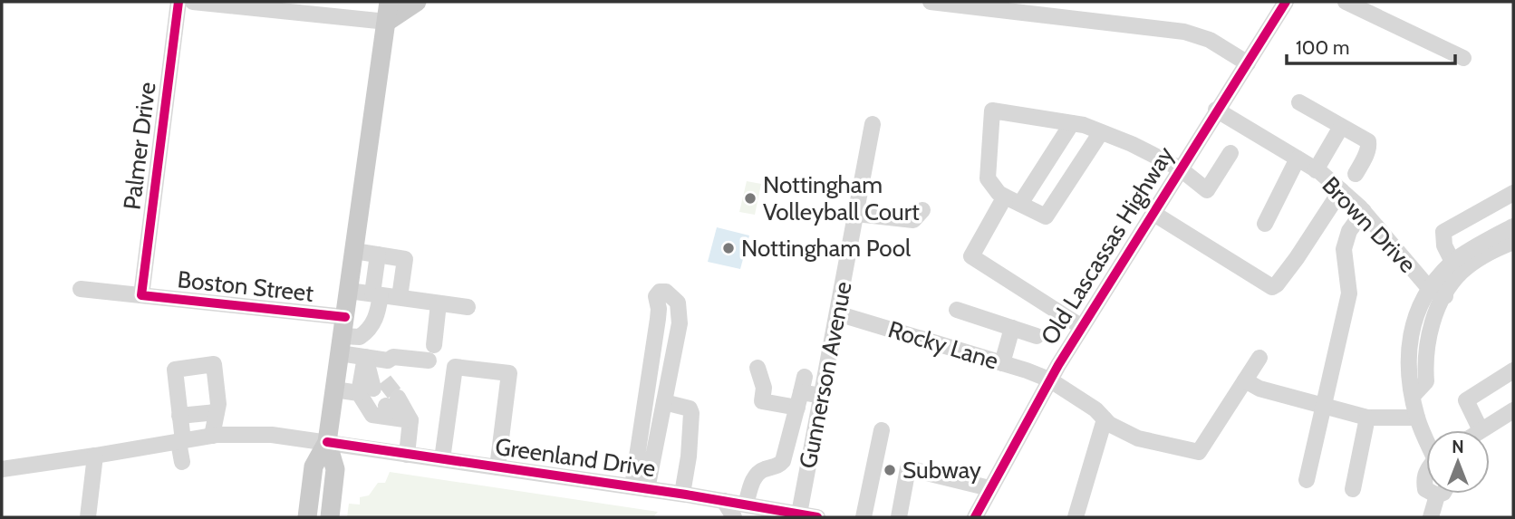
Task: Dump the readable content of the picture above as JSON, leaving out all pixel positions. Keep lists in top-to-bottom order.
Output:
{
  "streets": {
    "street": [
      "Palmer Drive",
      "Brown Drive",
      "Old Lascassas Highway",
      "Boston Street",
      "Rocky Lane",
      "Gunnerson Avenue",
      "Greenland Drive"
    ]
  },
  "crossings": [
    ["Palmer Drive", "Boston Street"],
    ["Brown Drive", "Old Lascassas Highway"],
    ["Old Lascassas Highway", "Rocky Lane"],
    ["Rocky Lane", "Gunnerson Avenue"],
    ["Gunnerson Avenue", "Greenland Drive"]
  ],
  "places": ["Nottingham Volleyball Court", "Nottingham Pool", "Subway"],
  "scale_bar": "100 m",
  "north": "top"
}
